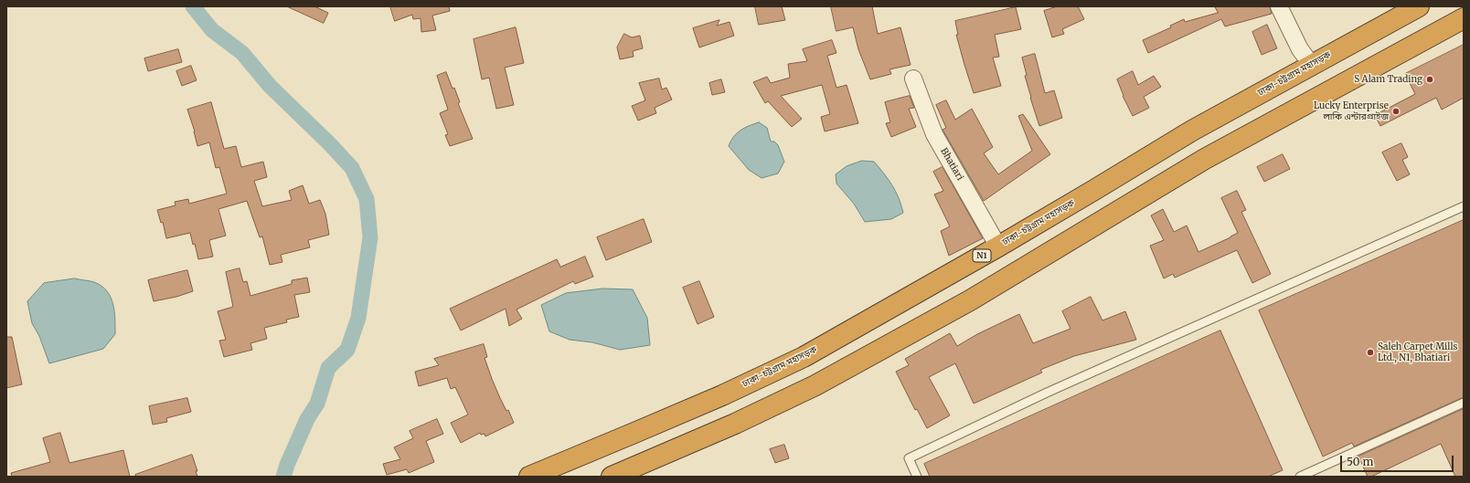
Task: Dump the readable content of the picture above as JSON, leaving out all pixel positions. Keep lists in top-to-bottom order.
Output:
{
  "streets": {
    "highway": ["ঢাকা-চট্টগ্রাম মহাসড়ক", "N1"],
    "street": ["Bhatiari"]
  },
  "crossings": [
    ["ঢাকা-চট্টগ্রাম মহাসড়ক", "Bhatiari"]
  ],
  "places": ["S Alam Trading", "Lucky Enterprise লাকি এন্টারপ্রাইজ", "Saleh Carpet Mills Ltd., N1, Bhatiari"],
  "scale_bar": "50 m"
}
